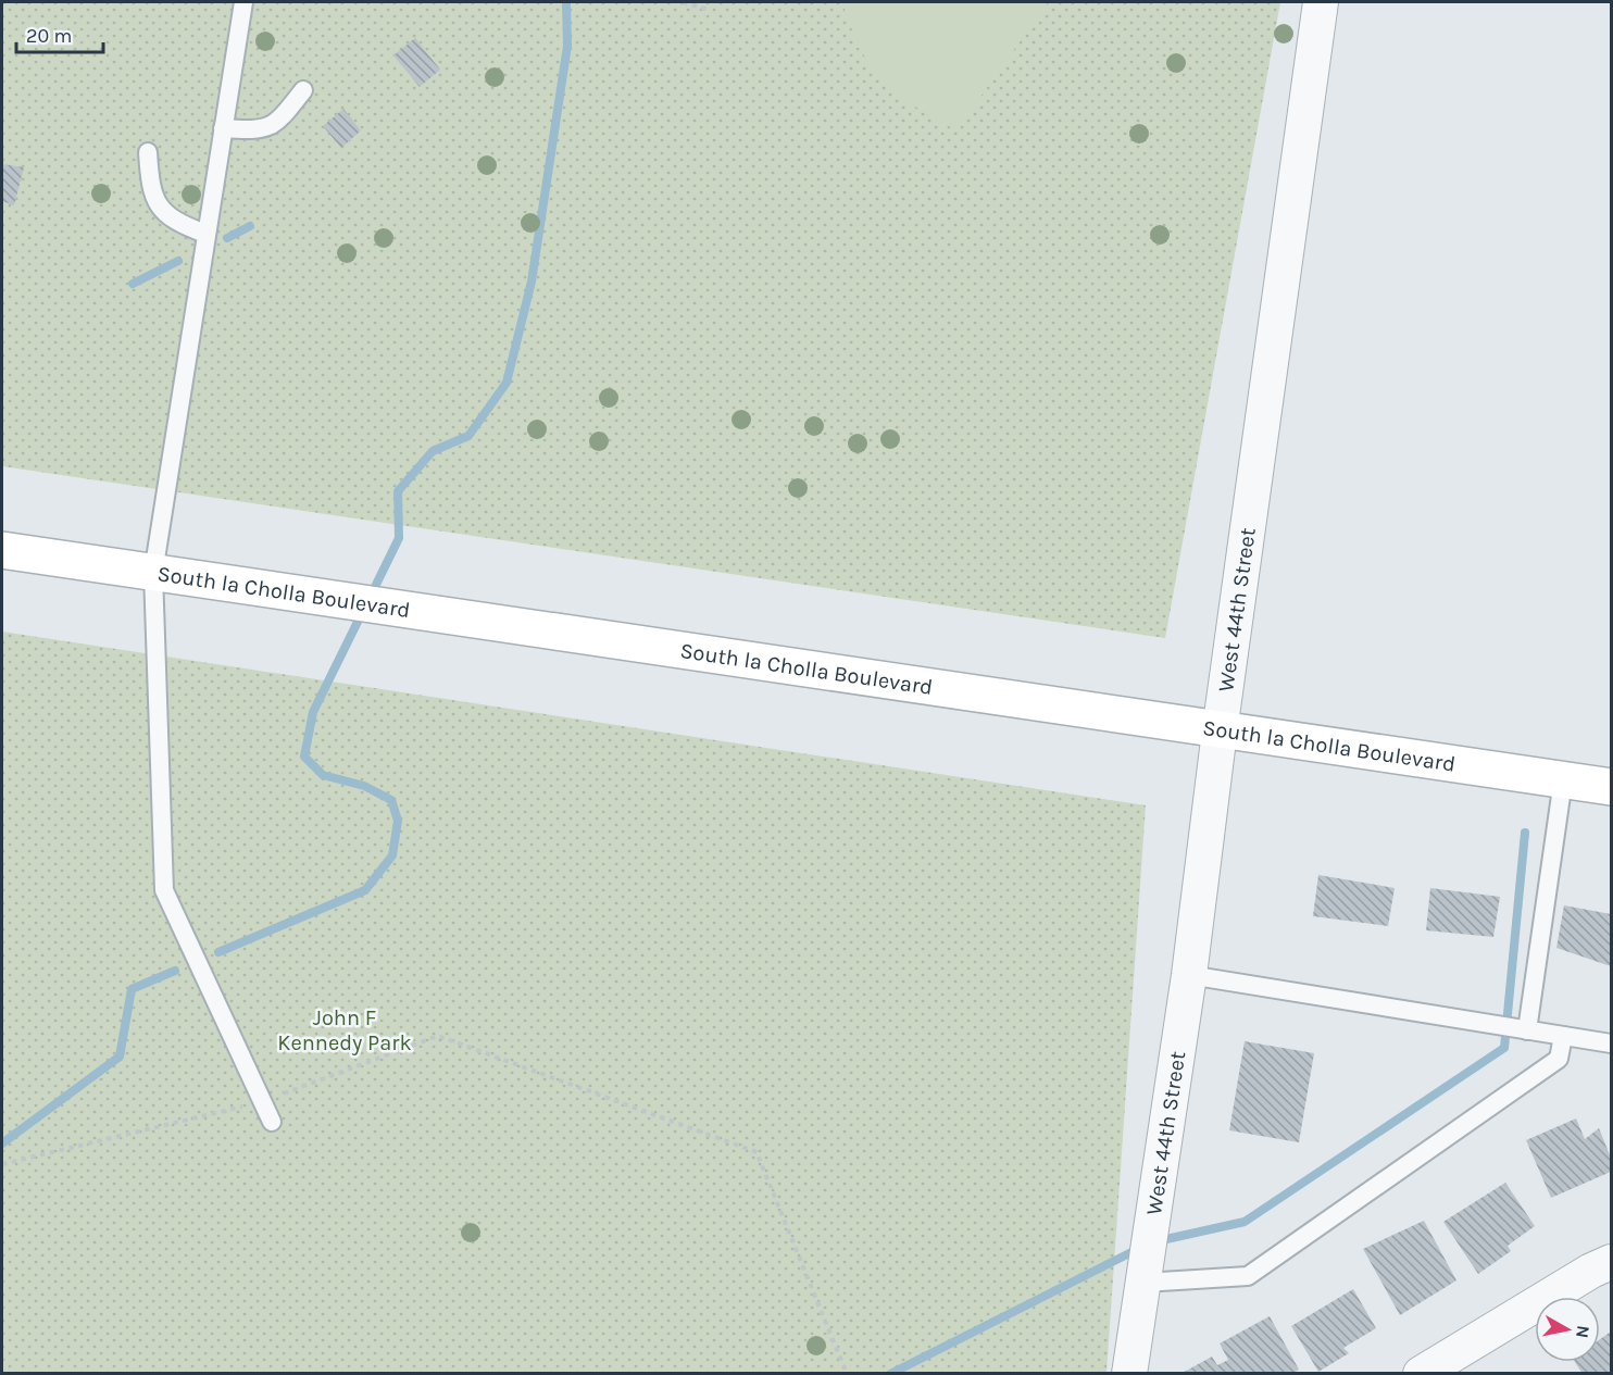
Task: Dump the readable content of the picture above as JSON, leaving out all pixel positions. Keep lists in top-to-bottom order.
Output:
{
  "streets": {
    "main road": ["South la Cholla Boulevard"],
    "street": ["West 44th Street"]
  },
  "crossings": [
    ["South la Cholla Boulevard", "West 44th Street"]
  ],
  "parks": ["John F Kennedy Park"],
  "scale_bar": "20 m",
  "north": "right"
}
